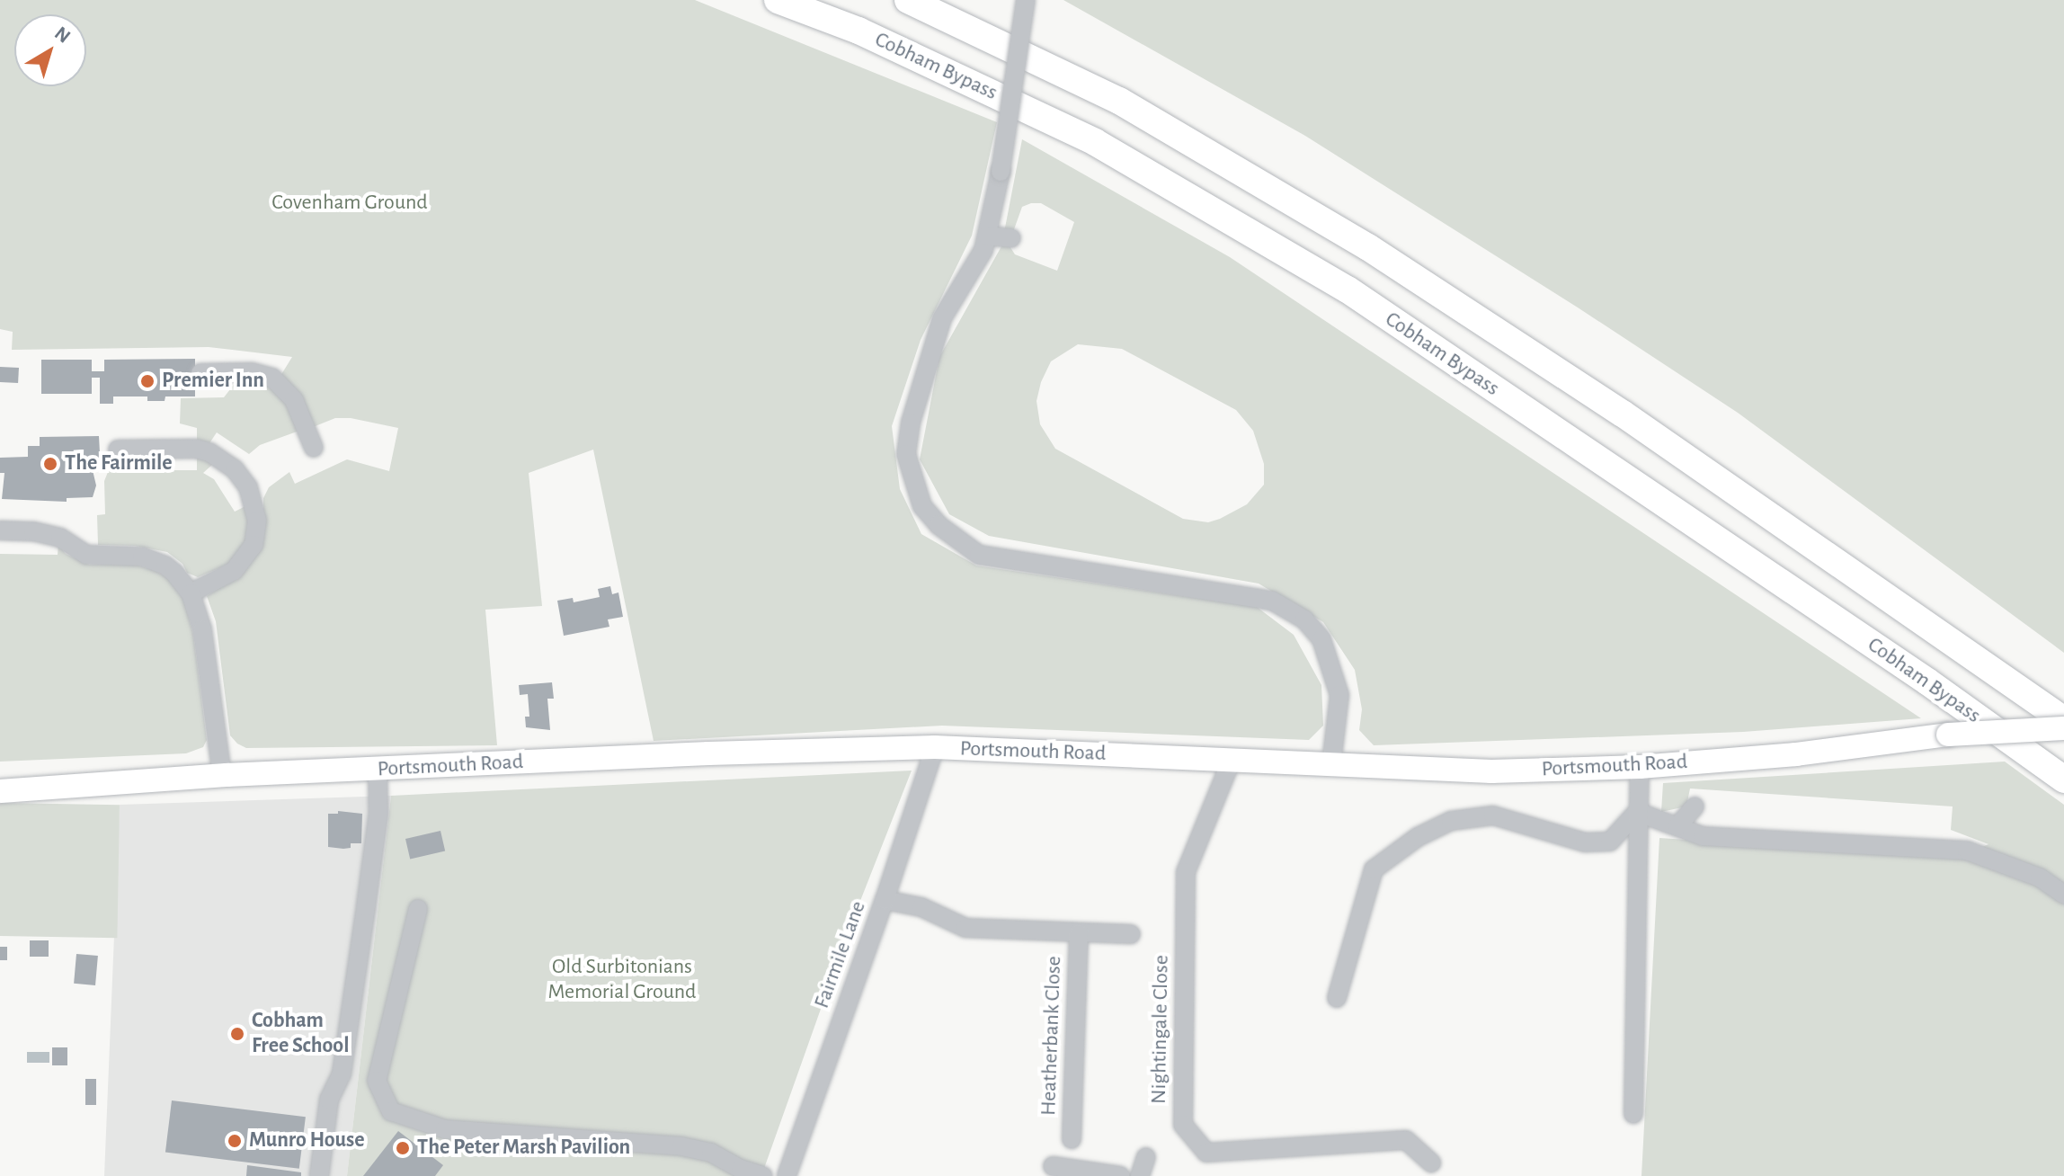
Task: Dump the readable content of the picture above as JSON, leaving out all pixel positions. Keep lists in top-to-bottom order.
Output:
{
  "streets": {
    "highway": ["Cobham Bypass"],
    "main road": ["Portsmouth Road"],
    "street": ["Fairmile Lane", "Nightingale Close", "Heatherbank Close"]
  },
  "crossings": [
    ["Portsmouth Road", "Fairmile Lane"],
    ["Portsmouth Road", "Nightingale Close"],
    ["Fairmile Lane", "Nightingale Close"],
    ["Nightingale Close", "Heatherbank Close"]
  ],
  "parks": ["Covenham Ground", "Old Surbitonians Memorial Ground"],
  "places": [
    "Premier Inn",
    "The Fairmile",
    "Cobham Free School",
    "Munro House",
    "The Peter Marsh Pavilion"
  ],
  "north": "top right"
}
